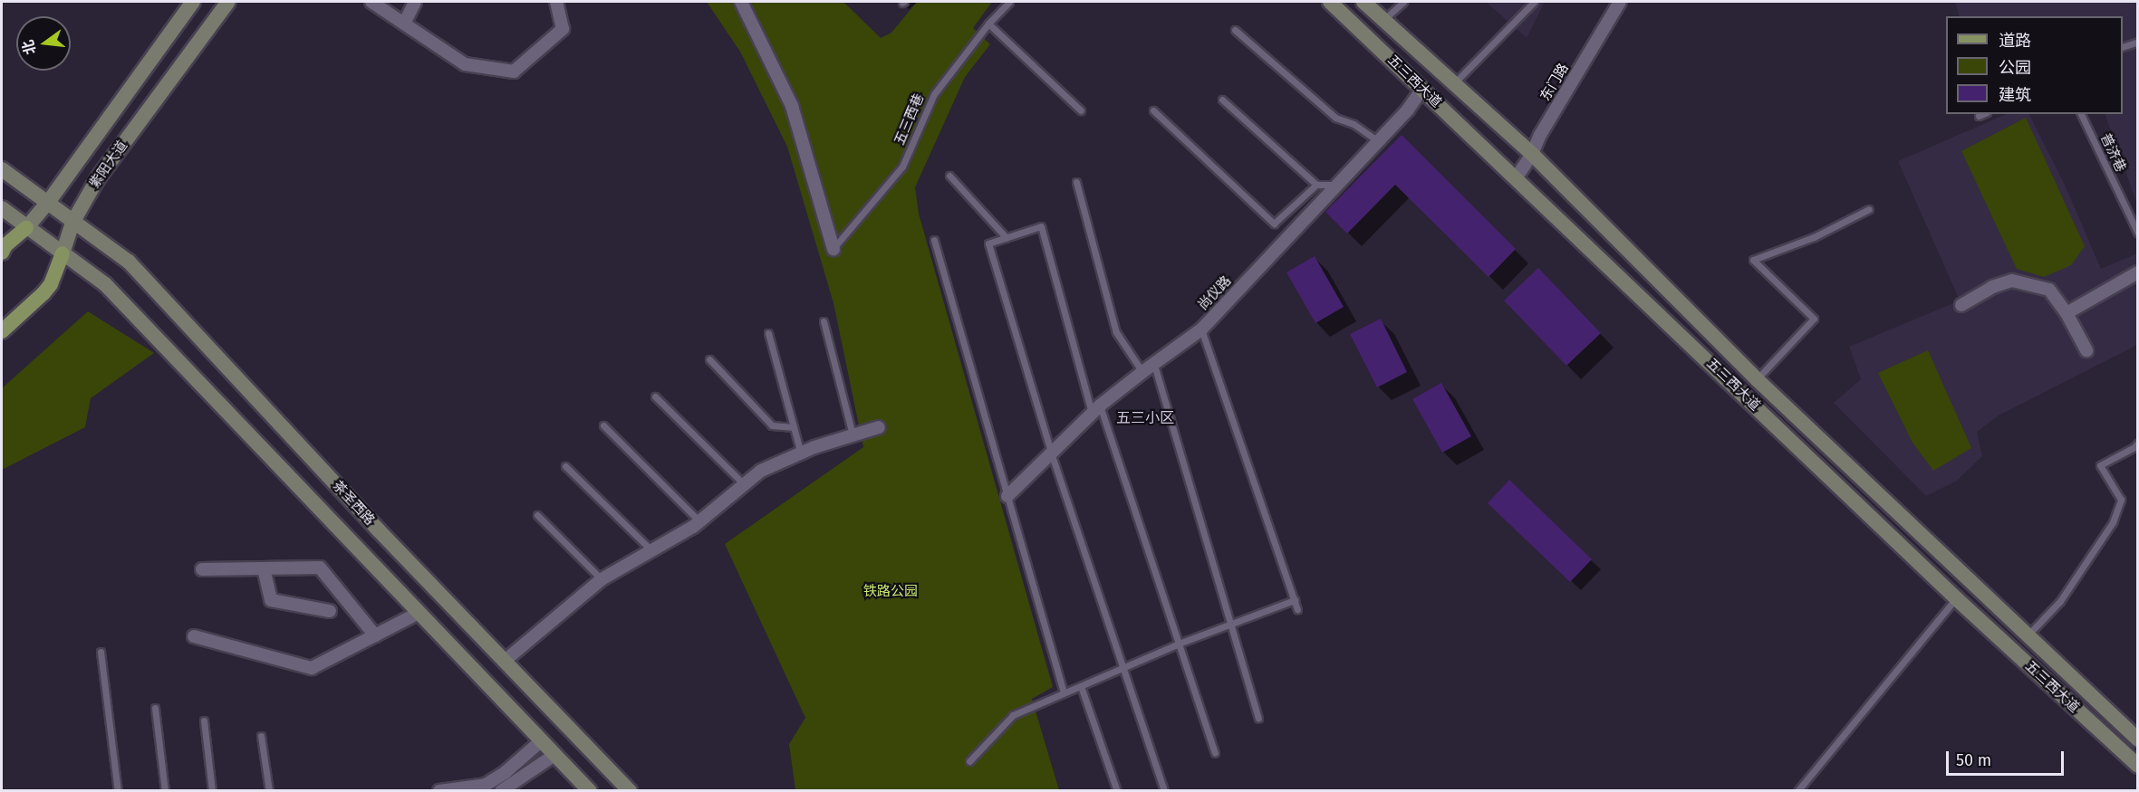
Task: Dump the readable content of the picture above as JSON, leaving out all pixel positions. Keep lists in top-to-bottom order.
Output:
{
  "streets": {
    "main road": ["五三西大道", "紫阳大道", "茶圣西路"],
    "street": ["东门路", "尚仪路"],
    "lane": ["五三西巷", "普济巷"]
  },
  "crossings": [
    ["五三西大道", "东门路"],
    ["五三西大道", "尚仪路"],
    ["紫阳大道", "茶圣西路"]
  ],
  "districts": ["五三小区"],
  "parks": ["铁路公园"],
  "legend": ["道路", "公园", "建筑"],
  "scale_bar": "50 m",
  "north": "left"
}
